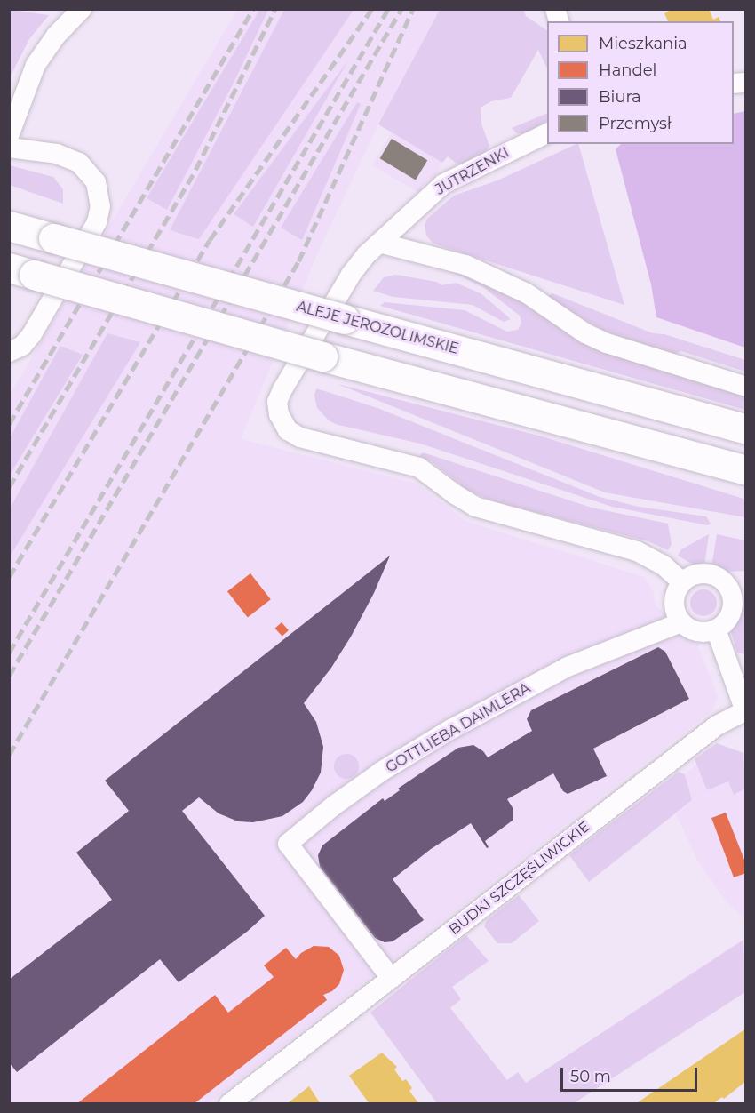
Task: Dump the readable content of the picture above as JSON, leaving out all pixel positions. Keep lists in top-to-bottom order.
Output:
{
  "streets": {
    "main road": ["ALEJE JEROZOLIMSKIE"],
    "street": ["JUTRZENKI", "GOTTLIEBA DAIMLERA", "BUDKI SZCZĘŚLIWICKIE"]
  },
  "crossings": [
    ["JUTRZENKI", "GOTTLIEBA DAIMLERA"],
    ["JUTRZENKI", "BUDKI SZCZĘŚLIWICKIE"],
    ["GOTTLIEBA DAIMLERA", "BUDKI SZCZĘŚLIWICKIE"]
  ],
  "legend": [
    "Mieszkania",
    "Handel",
    "Biura",
    "Przemysł"
  ],
  "scale_bar": "50 m"
}
